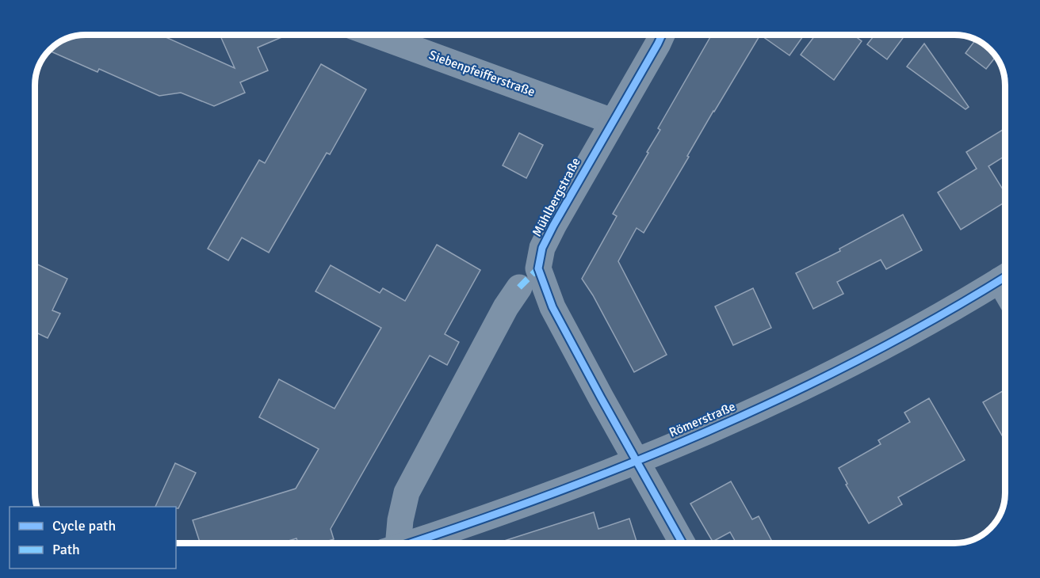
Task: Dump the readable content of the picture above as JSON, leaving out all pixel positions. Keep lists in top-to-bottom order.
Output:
{
  "streets": {
    "street": ["Siebenpfeifferstraße", "Mühlbergstraße", "Römerstraße"]
  },
  "crossings": [
    ["Siebenpfeifferstraße", "Mühlbergstraße"],
    ["Mühlbergstraße", "Römerstraße"]
  ],
  "legend": ["Cycle path", "Path"]
}
